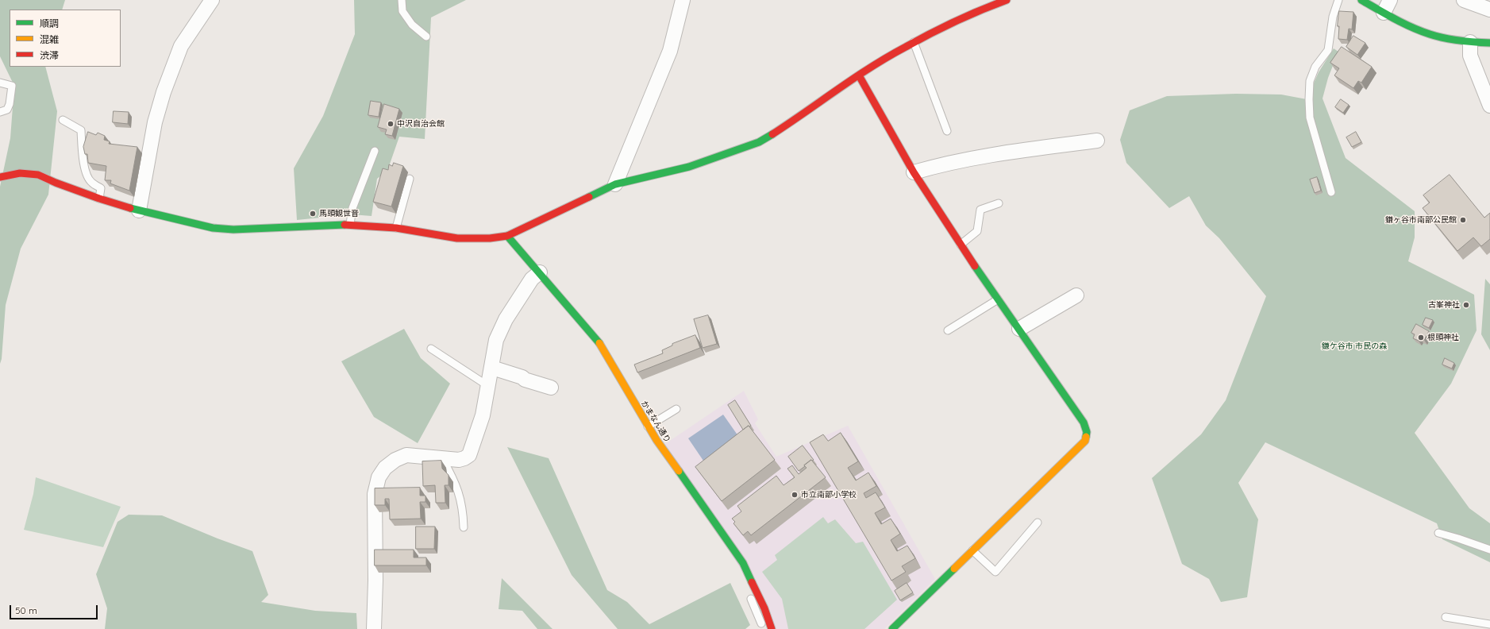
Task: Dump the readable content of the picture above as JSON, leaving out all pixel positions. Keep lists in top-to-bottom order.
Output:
{
  "streets": {
    "street": ["かまなん通り"]
  },
  "parks": ["鎌ケ谷市 市民の森"],
  "places": [
    "中沢自治会館",
    "馬頭観世音",
    "鎌ヶ谷市南部公民館",
    "古峯神社",
    "根頭神社",
    "市立南部小学校"
  ],
  "legend": ["順調", "混雑", "渋滞"],
  "scale_bar": "50 m"
}
